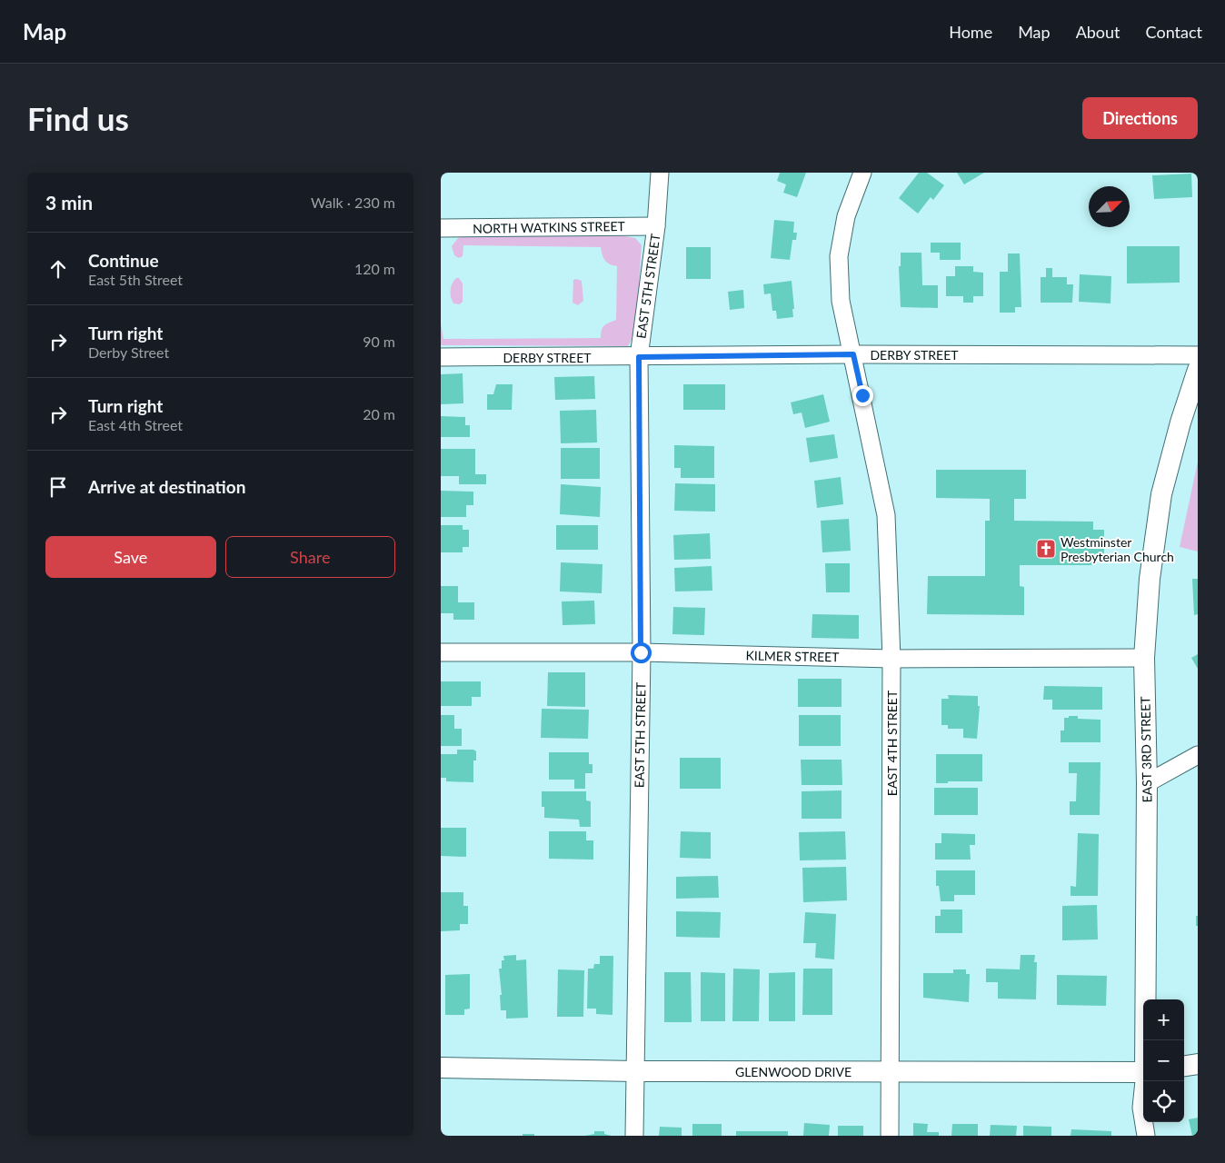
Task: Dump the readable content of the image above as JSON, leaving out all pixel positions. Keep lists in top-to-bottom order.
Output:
{
  "streets": {
    "street": [
      "NORTH WATKINS STREET",
      "EAST 5TH STREET",
      "DERBY STREET",
      "KILMER STREET",
      "EAST 4TH STREET",
      "EAST 3RD STREET",
      "GLENWOOD DRIVE"
    ]
  },
  "crossings": [
    ["NORTH WATKINS STREET", "EAST 5TH STREET"],
    ["EAST 5TH STREET", "DERBY STREET"],
    ["EAST 5TH STREET", "KILMER STREET"],
    ["EAST 5TH STREET", "GLENWOOD DRIVE"],
    ["DERBY STREET", "EAST 4TH STREET"],
    ["KILMER STREET", "EAST 4TH STREET"],
    ["KILMER STREET", "EAST 3RD STREET"],
    ["EAST 4TH STREET", "GLENWOOD DRIVE"]
  ],
  "places": {
    "church": ["Westminster Presbyterian Church"]
  },
  "north": "top right",
  "page": {
    "header": "Map",
    "nav": [
      "Home",
      "Map",
      "About",
      "Contact"
    ],
    "buttons": [
      "Directions",
      ["Save", "Share"]
    ],
    "title": "Find us",
    "heading": ["3 min", "Walk · 230 m"],
    "list": [
      ["Continue", "East 5th Street", "120 m"],
      ["Turn right", "Derby Street", "90 m"],
      ["Turn right", "East 4th Street", "20 m"],
      "Arrive at destination"
    ],
    "map_buttons": ["+", "−"]
  }
}
